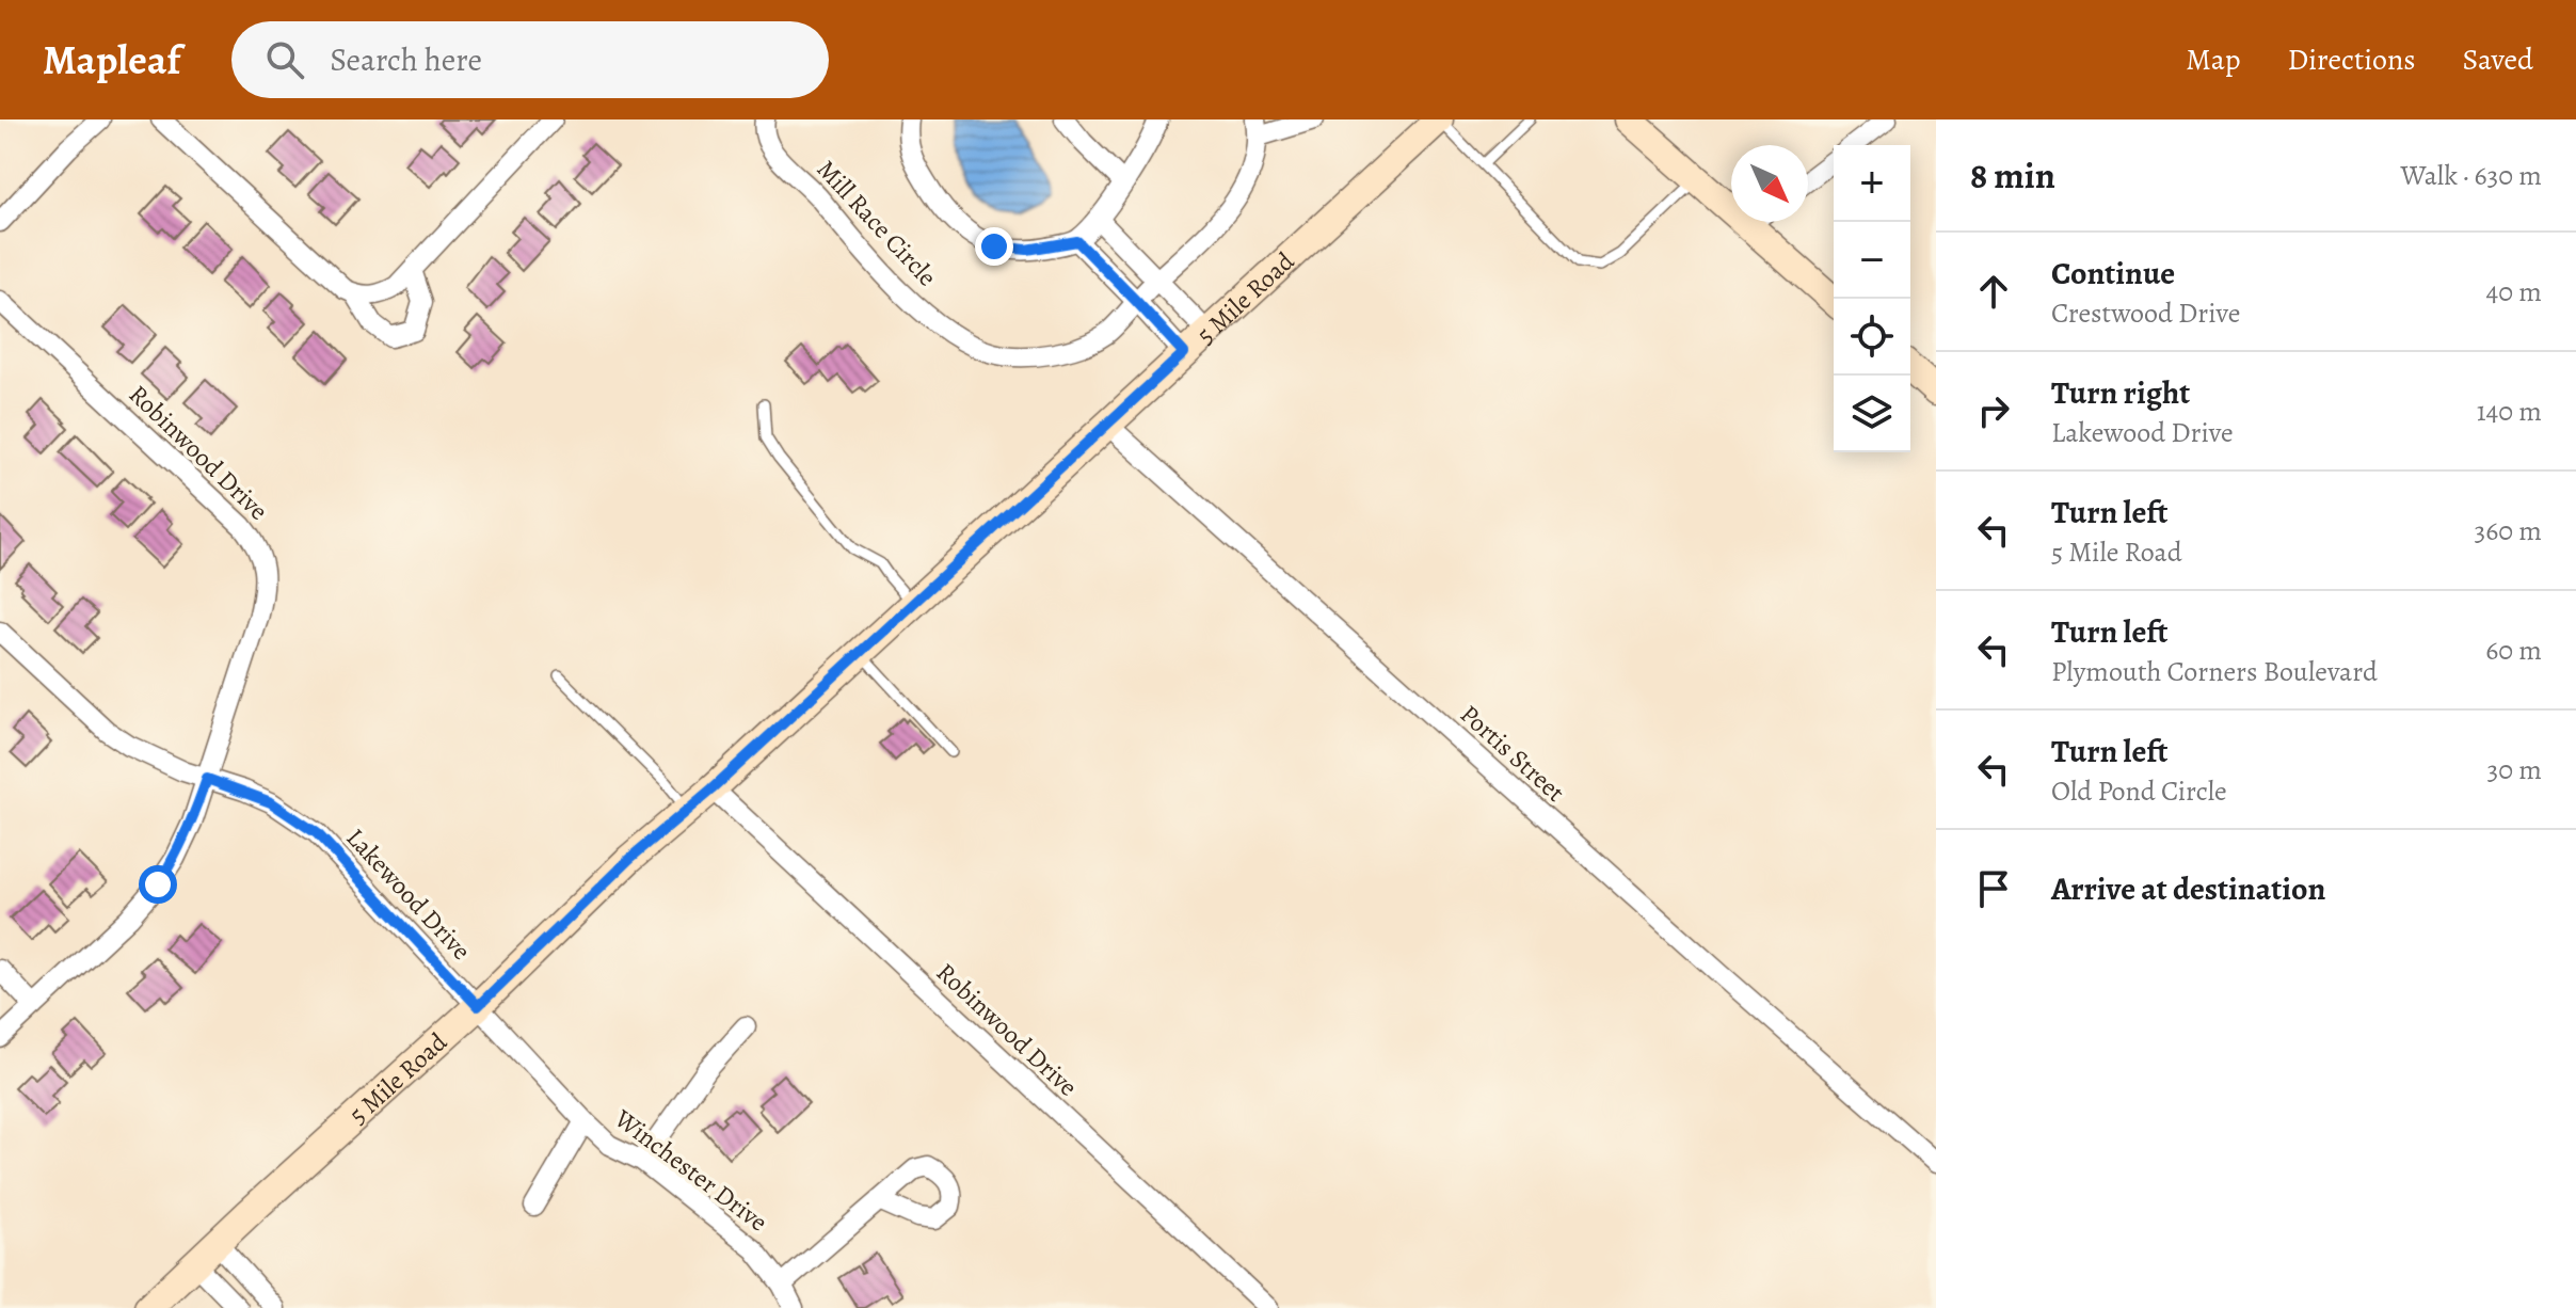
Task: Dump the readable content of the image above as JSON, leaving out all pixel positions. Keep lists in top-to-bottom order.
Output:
{
  "streets": {
    "street": [
      "Mill Race Circle",
      "5 Mile Road",
      "Robinwood Drive",
      "Portis Street",
      "Lakewood Drive",
      "Winchester Drive"
    ]
  },
  "crossings": [
    ["5 Mile Road", "Robinwood Drive"],
    ["5 Mile Road", "Portis Street"],
    ["5 Mile Road", "Lakewood Drive"],
    ["5 Mile Road", "Winchester Drive"],
    ["Robinwood Drive", "Lakewood Drive"],
    ["Lakewood Drive", "Winchester Drive"]
  ],
  "north": "bottom right",
  "page": {
    "header": "Mapleaf",
    "search": "Search here",
    "nav": ["Map", "Directions", "Saved"],
    "heading": ["8 min", "Walk · 630 m"],
    "map_buttons": ["+", "−"],
    "list": [
      ["Continue", "Crestwood Drive", "40 m"],
      ["Turn right", "Lakewood Drive", "140 m"],
      ["Turn left", "5 Mile Road", "360 m"],
      ["Turn left", "Plymouth Corners Boulevard", "60 m"],
      ["Turn left", "Old Pond Circle", "30 m"],
      "Arrive at destination"
    ]
  }
}
